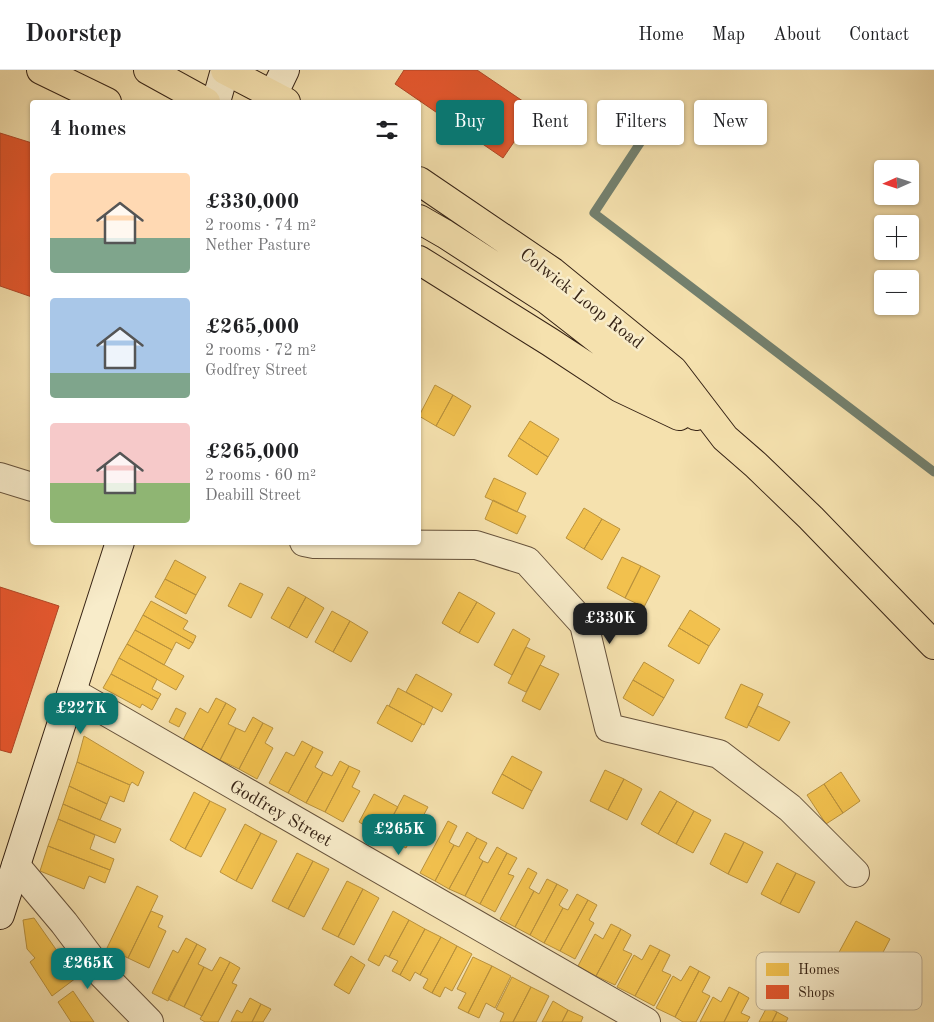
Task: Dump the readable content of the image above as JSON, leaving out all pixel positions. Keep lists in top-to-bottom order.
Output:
{
  "streets": {
    "main road": ["Colwick Loop Road"],
    "street": ["Godfrey Street"]
  },
  "legend": ["Homes", "Shops"],
  "north": "left",
  "page": {
    "header": "Doorstep",
    "nav": [
      "Home",
      "Map",
      "About",
      "Contact"
    ],
    "chip": [
      "Buy",
      "Rent",
      "Filters",
      "New"
    ],
    "heading": "4 homes",
    "map_buttons": ["+", "−"],
    "list": [
      {
        "name": "£330,000",
        "note": "2 rooms · 74 m² · Nether Pasture"
      },
      {
        "name": "£265,000",
        "note": "2 rooms · 72 m² · Godfrey Street"
      },
      {
        "name": "£265,000",
        "note": "2 rooms · 60 m² · Deabill Street"
      }
    ],
    "price": [
      "£330K",
      "£227K",
      "£265K",
      "£265K"
    ]
  }
}
